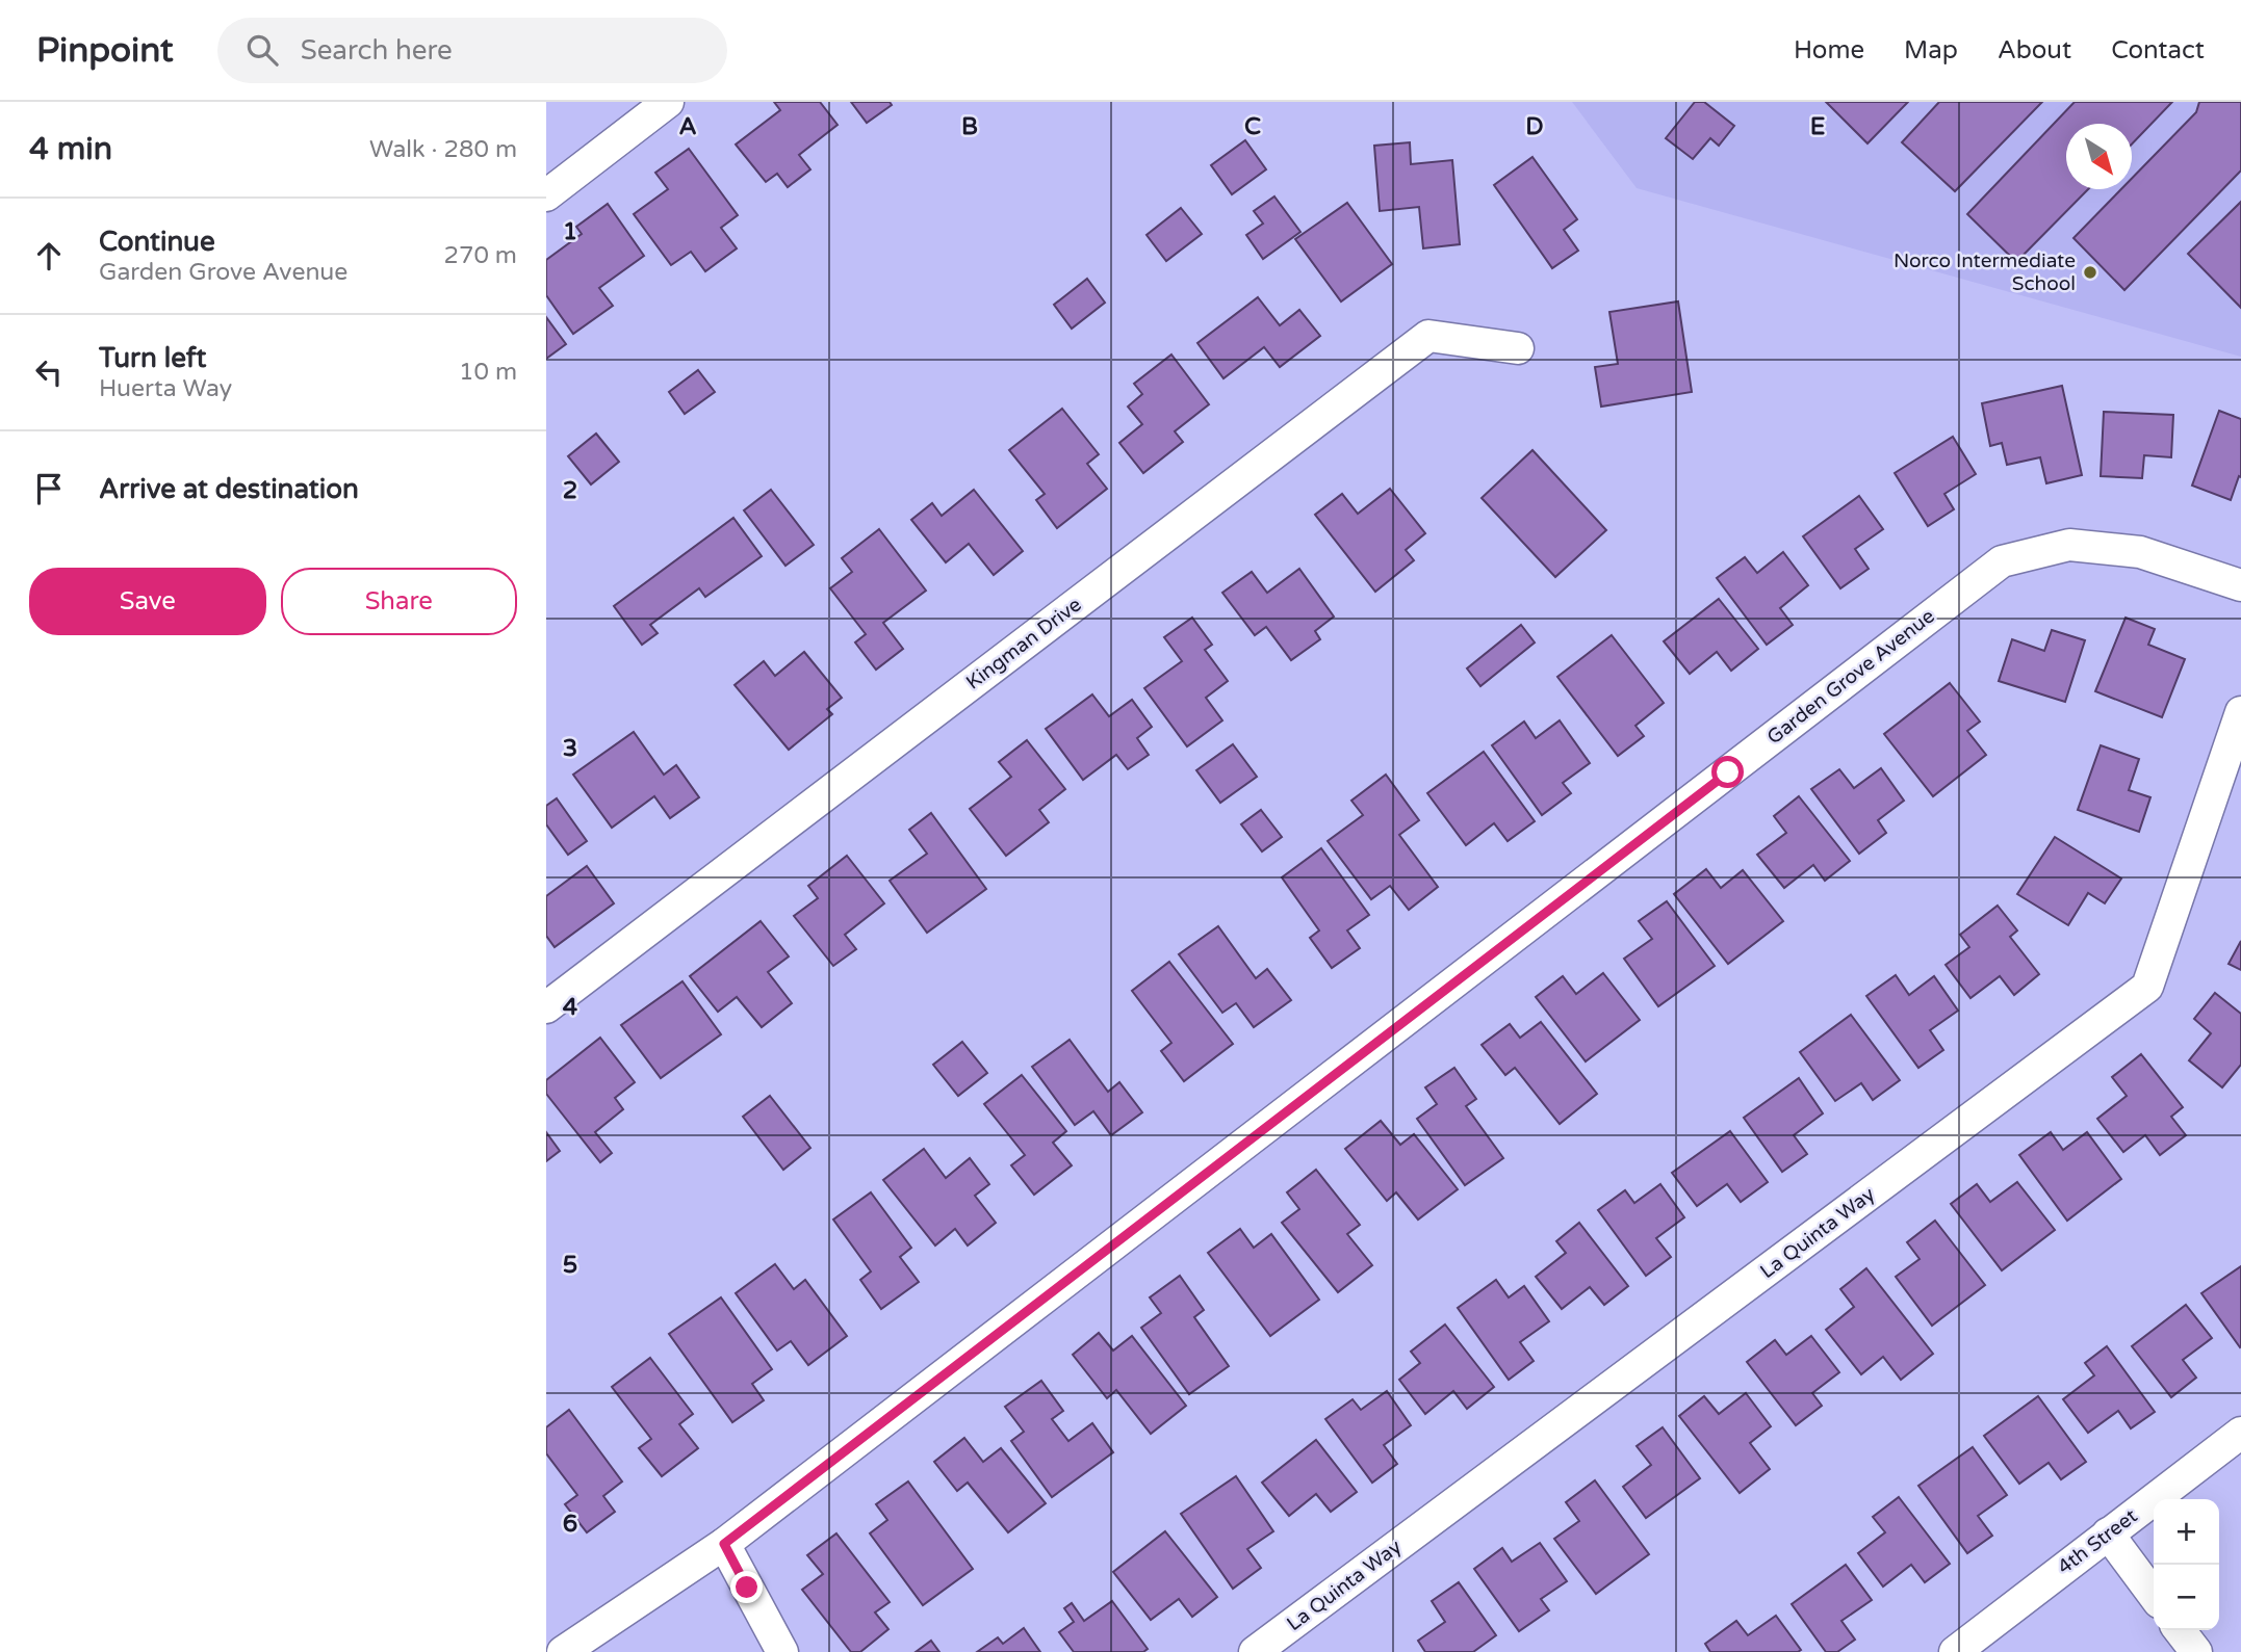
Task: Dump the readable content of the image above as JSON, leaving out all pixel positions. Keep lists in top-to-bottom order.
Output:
{
  "streets": {
    "street": [
      "Kingman Drive",
      "Garden Grove Avenue",
      "La Quinta Way",
      "4th Street"
    ]
  },
  "places": ["Norco Intermediate School"],
  "north": "bottom right",
  "page": {
    "header": "Pinpoint",
    "search": "Search here",
    "nav": [
      "Home",
      "Map",
      "About",
      "Contact"
    ],
    "heading": ["4 min", "Walk · 280 m"],
    "list": [
      ["Continue", "Garden Grove Avenue", "270 m"],
      ["Turn left", "Huerta Way", "10 m"],
      "Arrive at destination"
    ],
    "buttons": ["Save", "Share"],
    "map_buttons": ["+", "−"]
  },
  "grid": {
    "columns": [
      "A",
      "B",
      "C",
      "D",
      "E"
    ],
    "rows": [
      "1",
      "2",
      "3",
      "4",
      "5",
      "6"
    ]
  }
}
